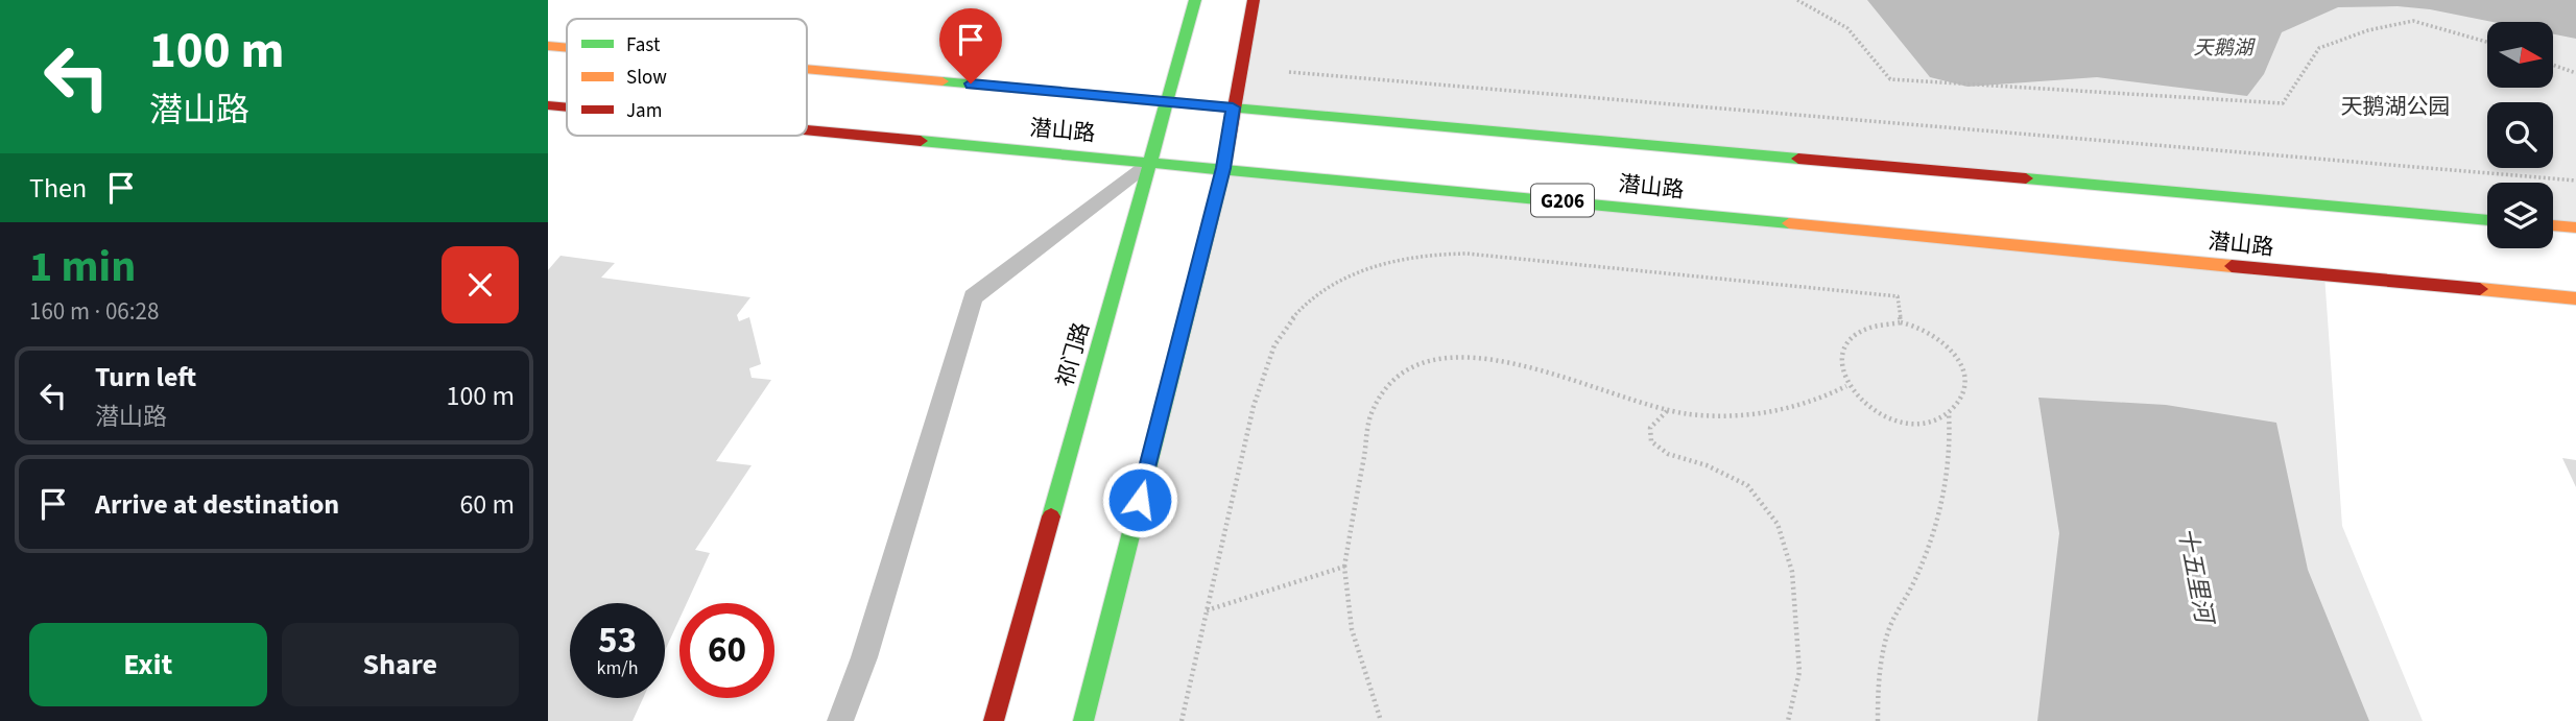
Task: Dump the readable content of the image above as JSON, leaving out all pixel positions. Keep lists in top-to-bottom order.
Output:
{
  "streets": {
    "main road": ["潜山路", "G206", "祁门路"]
  },
  "crossings": [
    ["潜山路", "祁门路"]
  ],
  "water": ["天鹅湖", "十五里河"],
  "parks": ["天鹅湖公园"],
  "legend": ["Fast", "Slow", "Jam"],
  "north": "right",
  "page": {
    "turn": ["100 m", "潜山路"],
    "then": "Then",
    "heading": ["1 min", "160 m · 06:28"],
    "list": [
      {
        "name": "Turn left",
        "note": "潜山路",
        "value": "100 m"
      },
      {
        "name": "Arrive at destination",
        "value": "60 m"
      }
    ],
    "speed": "53 km/h",
    "limit": "60",
    "buttons": ["Exit", "Share"]
  }
}
